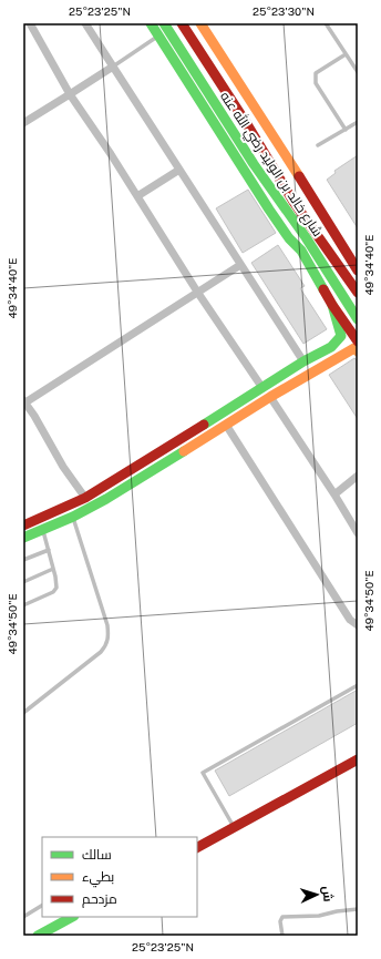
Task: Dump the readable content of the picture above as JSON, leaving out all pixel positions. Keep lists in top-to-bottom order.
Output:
{
  "streets": {
    "main road": ["شارع خالد بن الوليد رضي الله عنه"]
  },
  "legend": ["سالك", "بطيء", "مزدحم"],
  "north": "right",
  "coordinates": [
    "25°23'25\"N",
    "25°23'30\"N",
    "49°34'40\"E",
    "49°34'50\"E"
  ]
}
